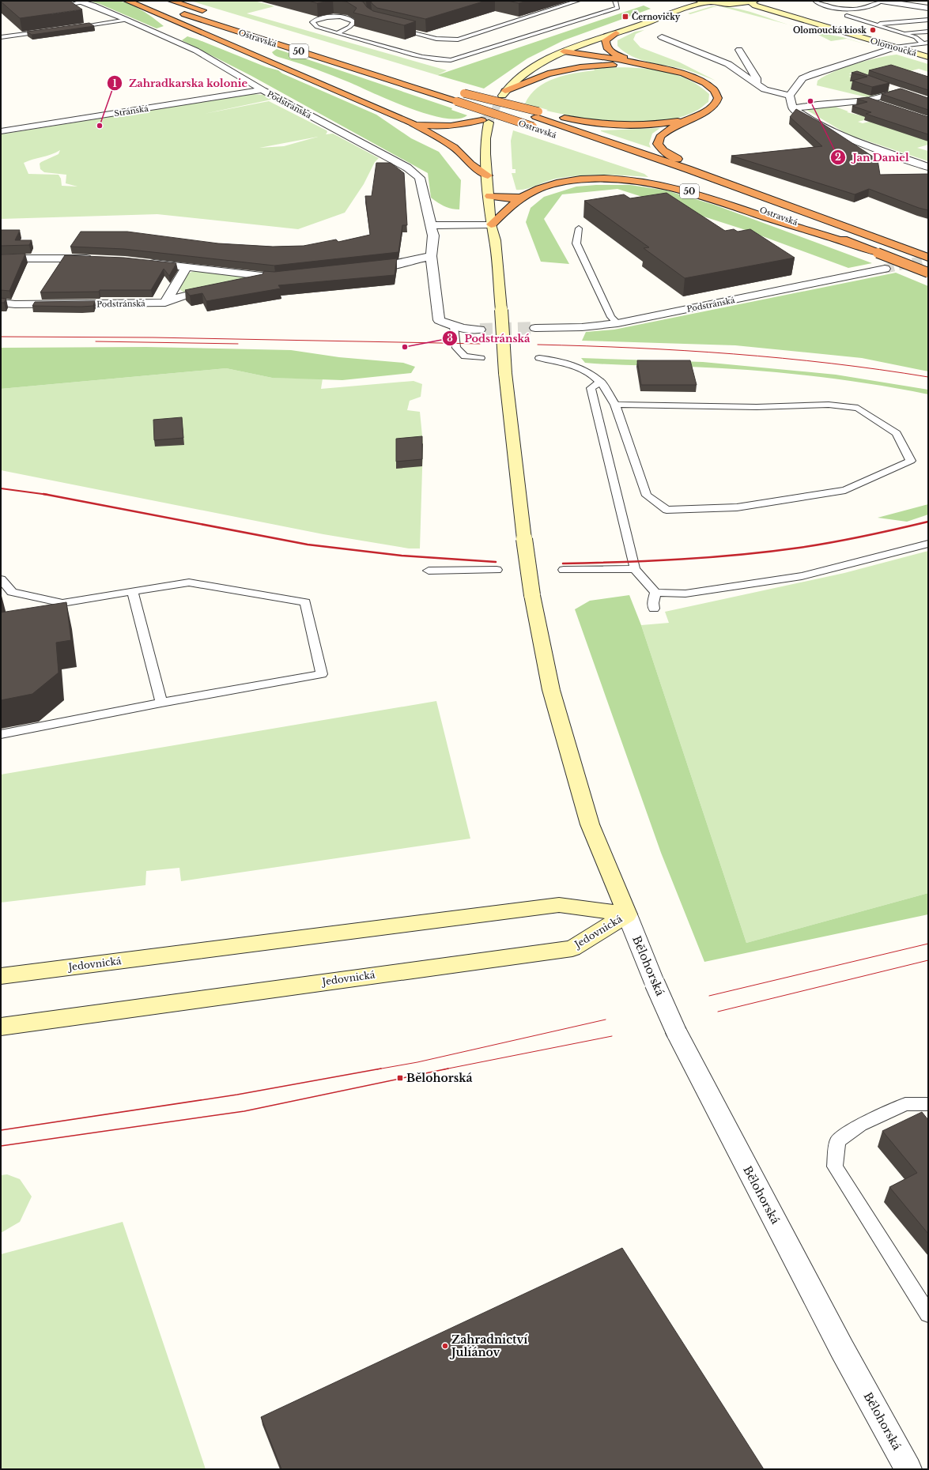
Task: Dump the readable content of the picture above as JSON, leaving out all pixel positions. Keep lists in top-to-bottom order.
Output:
{
  "streets": {
    "highway": ["Ostravská", "50"],
    "main road": ["Olomoucká", "Jedovnická"],
    "street": ["Podstránská", "Stránská", "Bělohorská"]
  },
  "crossings": [
    ["Ostravská", "50"],
    ["Podstránská", "Stránská"],
    ["Jedovnická", "Bělohorská"]
  ],
  "places": {
    "transit": ["Černovičky", "Bělohorská"],
    "other": [
      "Olomoucká kiosk",
      "Jan Daniel",
      "Zahradkarska kolonie",
      "Podstránská",
      "Zahradnictví Julíánov"
    ]
  }
}
